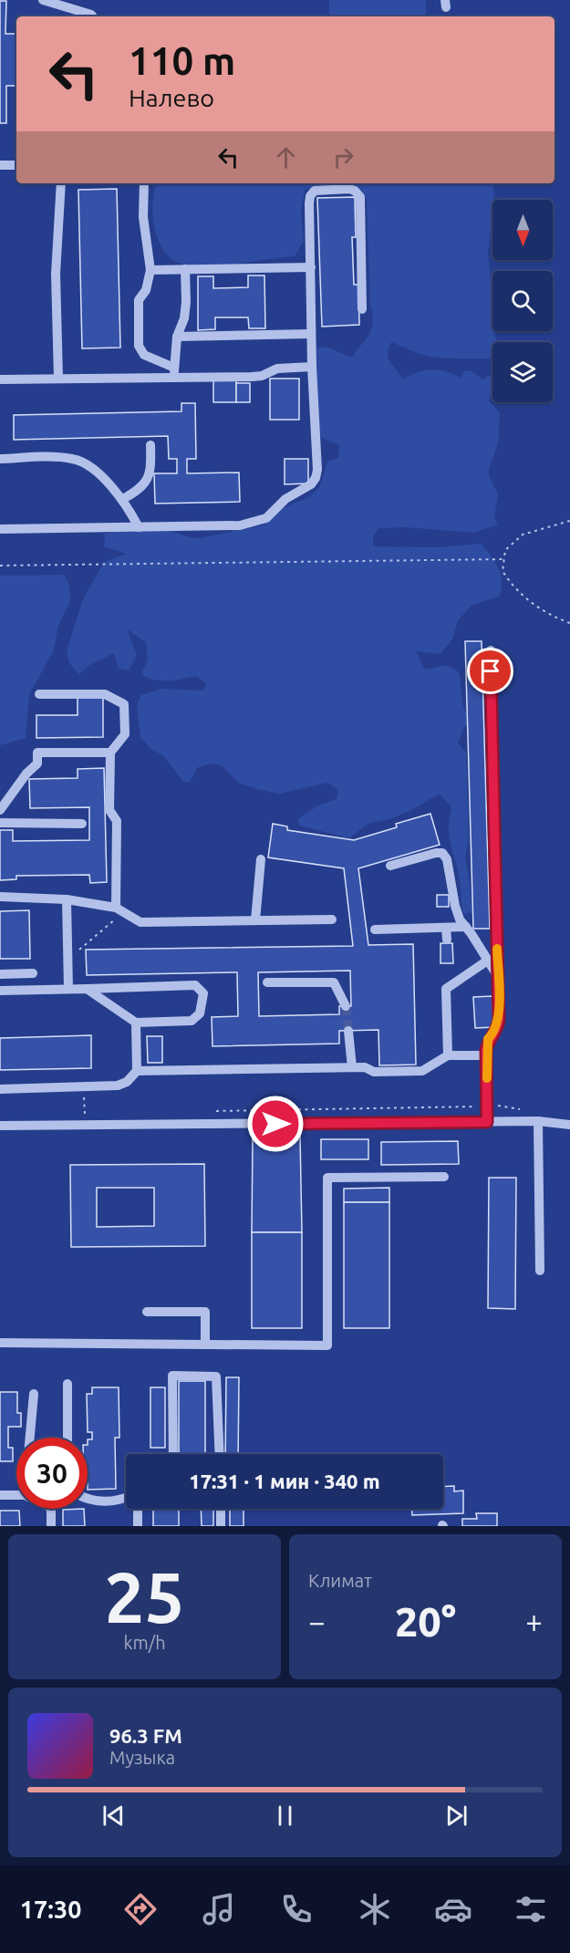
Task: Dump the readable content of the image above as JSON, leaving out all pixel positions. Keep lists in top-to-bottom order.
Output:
{
  "north": "bottom",
  "page": {
    "turn": ["110 m", "Налево"],
    "limit": "30",
    "trip": "17:31 · 1 мин · 340 m",
    "tile": [
      ["25", "km/h"],
      "Климат"
    ],
    "heat": ["−", "20°", "+"],
    "song": ["96.3 FM", "Музыка"],
    "tabs": "17:30"
  }
}
